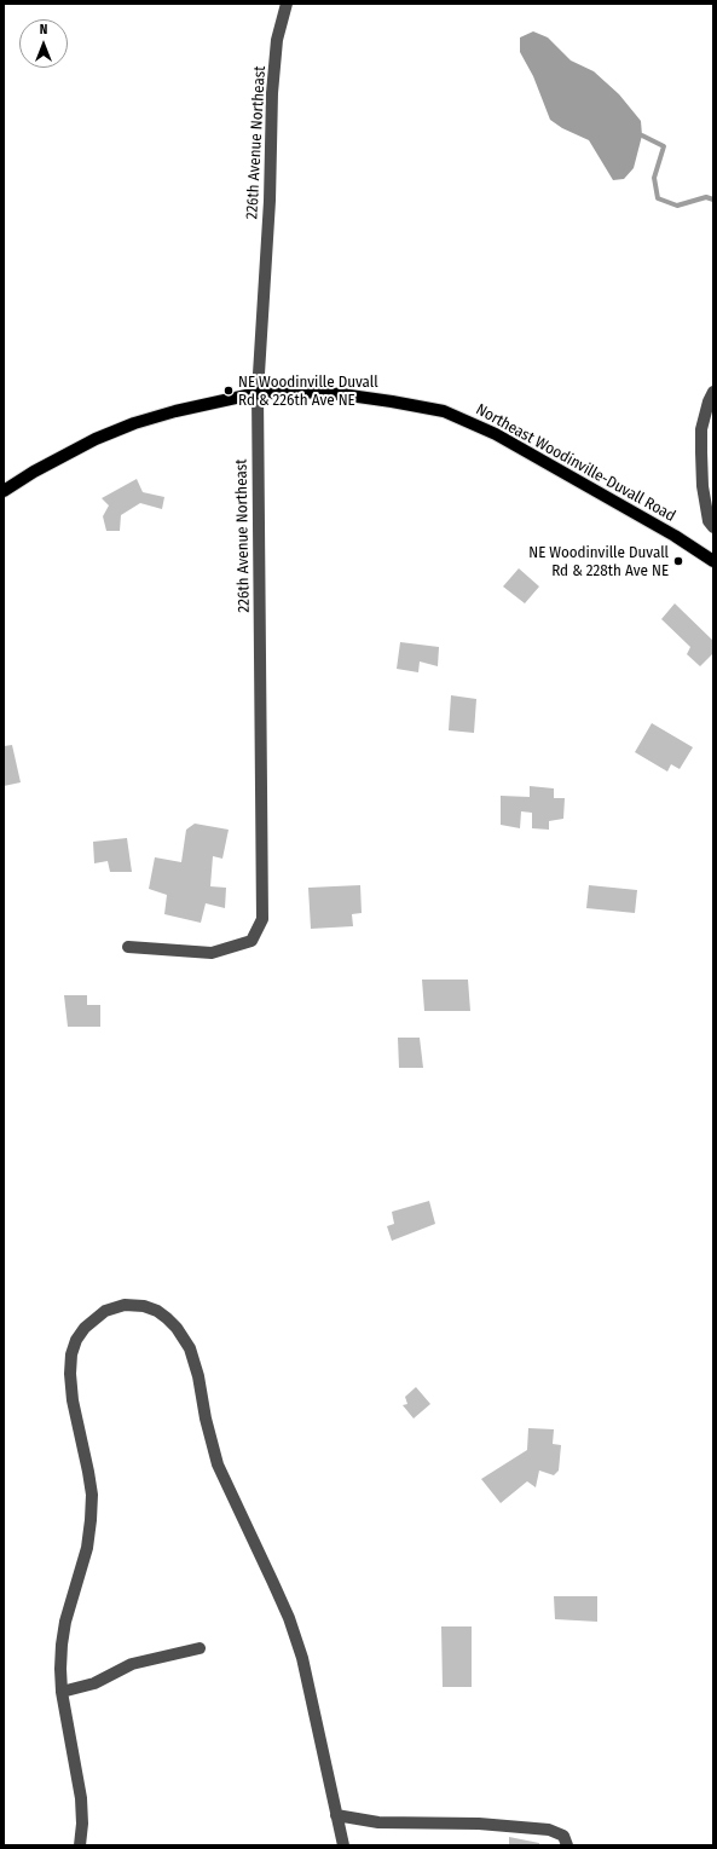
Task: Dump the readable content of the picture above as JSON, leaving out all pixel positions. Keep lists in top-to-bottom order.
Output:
{
  "streets": {
    "main road": ["Northeast Woodinville-Duvall Road"],
    "street": ["226th Avenue Northeast"]
  },
  "crossings": [
    ["226th Avenue Northeast", "Northeast Woodinville-Duvall Road"]
  ],
  "places": ["NE Woodinville Duvall Rd & 226th Ave NE", "NE Woodinville Duvall Rd & 228th Ave NE"],
  "north": "top"
}
